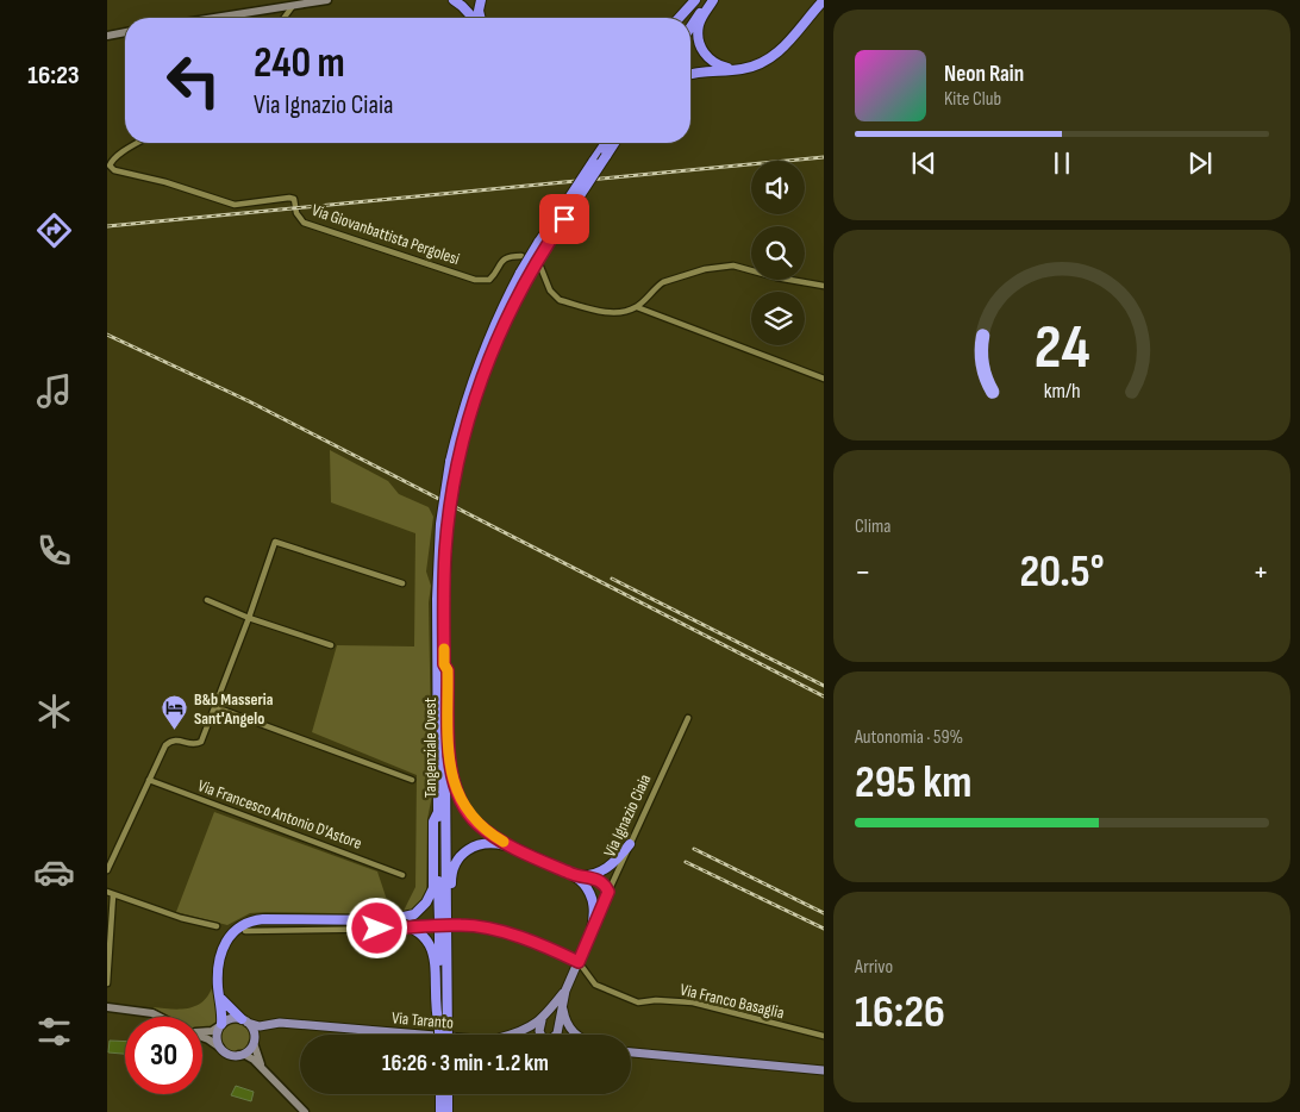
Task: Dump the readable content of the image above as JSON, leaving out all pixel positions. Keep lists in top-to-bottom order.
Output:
{
  "streets": {
    "highway": ["Tangenziale Ovest"],
    "main road": ["Via Ignazio Ciaia", "Via Taranto"],
    "street": ["Via Giovanbattista Pergolesi", "Via Francesco Antonio D'Astore", "Via Franco Basaglia"]
  },
  "crossings": [
    ["Via Ignazio Ciaia", "Via Franco Basaglia"]
  ],
  "places": {
    "hotel": ["B&b Masseria Sant'Angelo"]
  },
  "page": {
    "tabs": "16:23",
    "turn": ["240 m", "Via Ignazio Ciaia"],
    "song": ["Neon Rain", "Kite Club"],
    "tile": [
      "Clima",
      ["Autonomia · 59%", "295 km"],
      ["Arrivo", "16:26"]
    ],
    "heat": ["−", "20.5°", "+"],
    "limit": "30",
    "trip": "16:26 · 3 min · 1.2 km",
    "gauge": ["24", "km/h"]
  }
}
